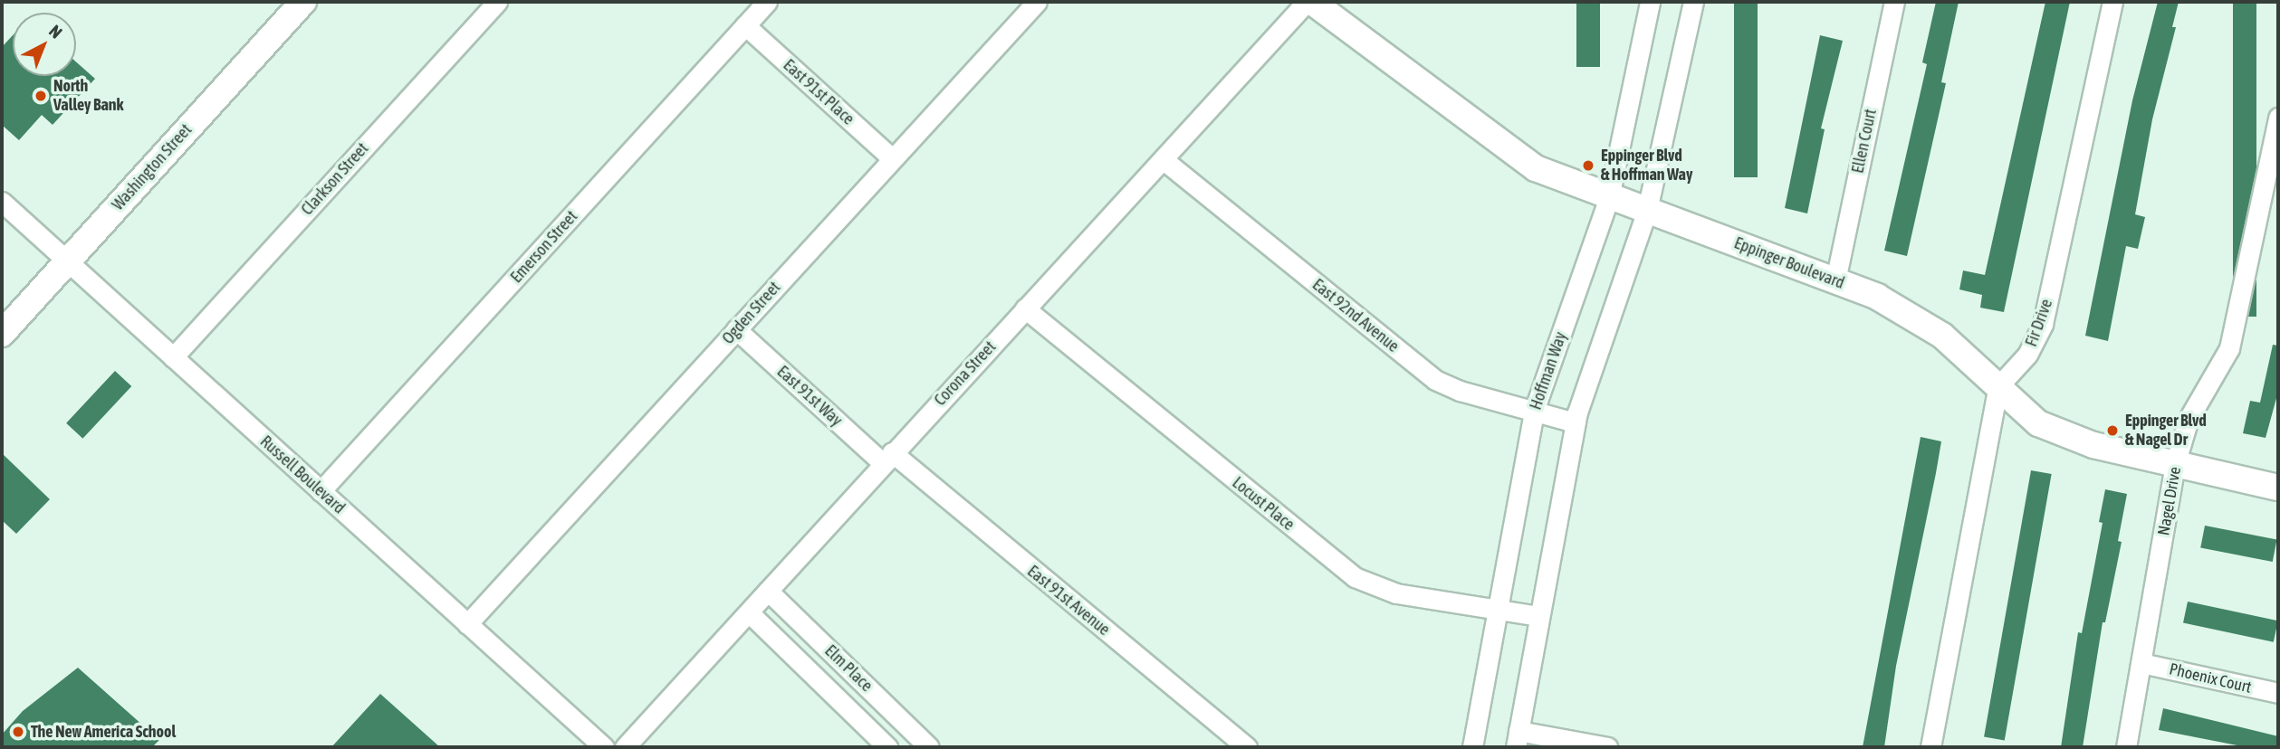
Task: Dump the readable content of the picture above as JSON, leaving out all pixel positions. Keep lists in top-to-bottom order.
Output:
{
  "streets": {
    "street": [
      "East 91st Place",
      "Ellen Court",
      "Washington Street",
      "Clarkson Street",
      "Emerson Street",
      "Eppinger Boulevard",
      "Ogden Street",
      "East 92nd Avenue",
      "Fir Drive",
      "Hoffman Way",
      "Corona Street",
      "East 91st Way",
      "Russell Boulevard",
      "Nagel Drive",
      "Locust Place",
      "East 91st Avenue",
      "Elm Place",
      "Phoenix Court"
    ]
  },
  "crossings": [
    ["East 91st Place", "Emerson Street"],
    ["East 91st Place", "Ogden Street"],
    ["Ellen Court", "Eppinger Boulevard"],
    ["Washington Street", "Russell Boulevard"],
    ["Clarkson Street", "Russell Boulevard"],
    ["Emerson Street", "Russell Boulevard"],
    ["Eppinger Boulevard", "Fir Drive"],
    ["Eppinger Boulevard", "Hoffman Way"],
    ["Eppinger Boulevard", "Nagel Drive"],
    ["Ogden Street", "East 91st Way"],
    ["Ogden Street", "Russell Boulevard"],
    ["East 92nd Avenue", "Hoffman Way"],
    ["East 92nd Avenue", "Corona Street"],
    ["Hoffman Way", "Locust Place"],
    ["Corona Street", "East 91st Way"],
    ["Corona Street", "Locust Place"],
    ["Corona Street", "East 91st Avenue"],
    ["Corona Street", "Elm Place"],
    ["East 91st Way", "East 91st Avenue"],
    ["Nagel Drive", "Phoenix Court"]
  ],
  "places": [
    "North Valley Bank",
    "Eppinger Blvd & Hoffman Way",
    "Eppinger Blvd & Nagel Dr",
    "The New America School"
  ],
  "north": "top right"
}
